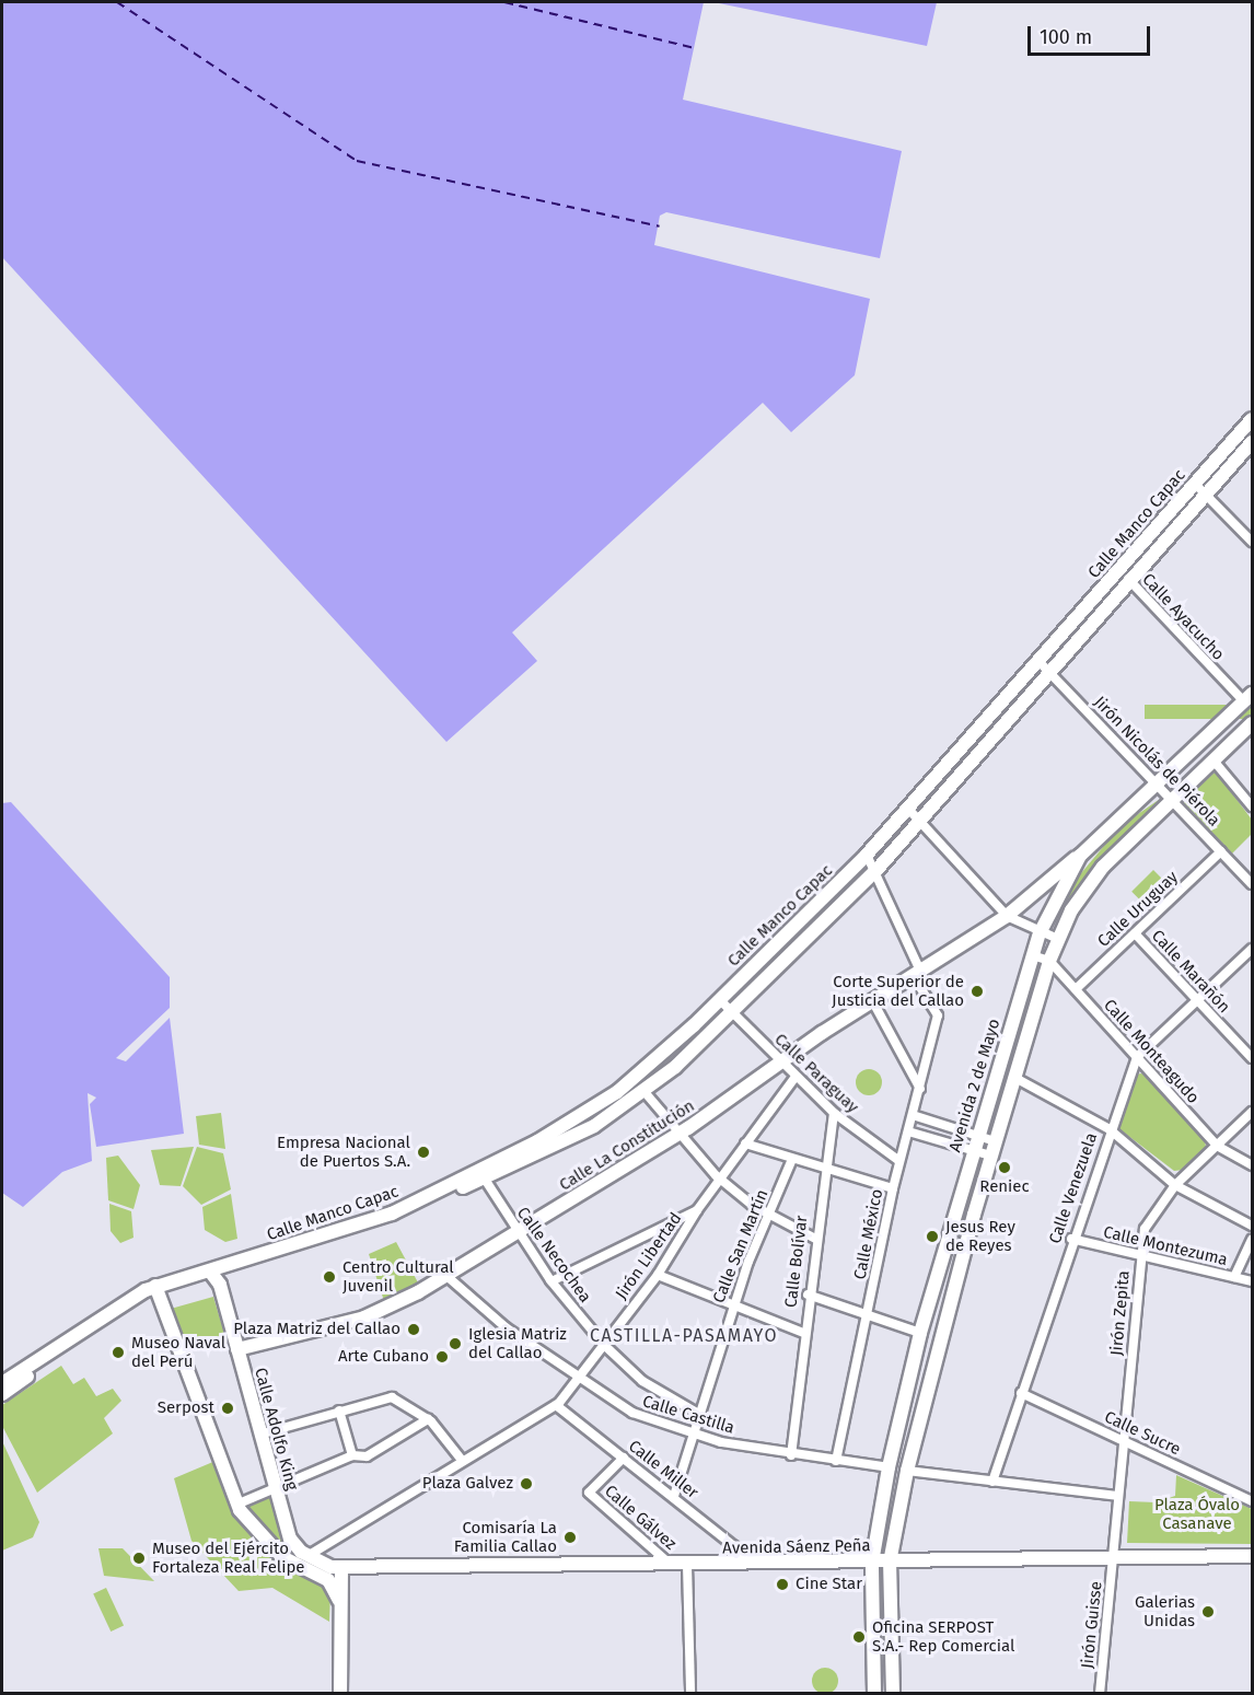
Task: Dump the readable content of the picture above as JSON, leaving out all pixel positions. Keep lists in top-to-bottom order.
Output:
{
  "streets": {
    "main road": [
      "Calle Manco Capac",
      "Avenida 2 de Mayo",
      "Calle La Constitución",
      "Calle Adolfo King",
      "Avenida Sáenz Peña"
    ],
    "street": [
      "Calle Ayacucho",
      "Jirón Nicolás de Piérola",
      "Calle Uruguay",
      "Calle Marañón",
      "Calle Monteagudo",
      "Calle Paraguay",
      "Calle Venezuela",
      "Calle México",
      "Calle San Martín",
      "Calle Montezuma",
      "Calle Necochea",
      "Jirón Libertad",
      "Calle Bolívar",
      "Jirón Zepita",
      "Calle Castilla",
      "Calle Sucre",
      "Calle Miller",
      "Calle Gálvez",
      "Jirón Guisse"
    ]
  },
  "crossings": [
    ["Calle Manco Capac", "Calle Ayacucho"],
    ["Calle Manco Capac", "Jirón Nicolás de Piérola"],
    ["Calle Manco Capac", "Calle Paraguay"],
    ["Calle Manco Capac", "Calle Necochea"],
    ["Calle Manco Capac", "Calle Adolfo King"],
    ["Calle Ayacucho", "Avenida 2 de Mayo"],
    ["Jirón Nicolás de Piérola", "Calle Uruguay"],
    ["Jirón Nicolás de Piérola", "Avenida 2 de Mayo"],
    ["Calle Uruguay", "Calle Marañón"],
    ["Calle Uruguay", "Calle Monteagudo"],
    ["Calle Marañón", "Calle Venezuela"],
    ["Calle Monteagudo", "Avenida 2 de Mayo"],
    ["Calle Monteagudo", "Calle Venezuela"],
    ["Calle Monteagudo", "Jirón Zepita"],
    ["Calle Paraguay", "Calle La Constitución"],
    ["Calle Paraguay", "Calle México"],
    ["Calle Paraguay", "Jirón Libertad"],
    ["Calle Paraguay", "Calle Bolívar"],
    ["Avenida 2 de Mayo", "Calle La Constitución"],
    ["Avenida 2 de Mayo", "Calle Castilla"],
    ["Avenida 2 de Mayo", "Avenida Sáenz Peña"],
    ["Calle La Constitución", "Calle México"],
    ["Calle La Constitución", "Calle Necochea"],
    ["Calle La Constitución", "Calle Castilla"],
    ["Calle La Constitución", "Calle Adolfo King"],
    ["Calle Venezuela", "Calle Montezuma"],
    ["Calle Venezuela", "Calle Sucre"],
    ["Calle México", "Calle Castilla"],
    ["Calle San Martín", "Calle Necochea"],
    ["Calle San Martín", "Calle Castilla"],
    ["Calle San Martín", "Calle Miller"],
    ["Calle Montezuma", "Jirón Zepita"],
    ["Calle Necochea", "Jirón Libertad"],
    ["Jirón Libertad", "Calle Castilla"],
    ["Jirón Libertad", "Calle Adolfo King"],
    ["Jirón Libertad", "Calle Miller"],
    ["Calle Bolívar", "Calle Castilla"],
    ["Jirón Zepita", "Calle Sucre"],
    ["Jirón Zepita", "Avenida Sáenz Peña"],
    ["Jirón Zepita", "Jirón Guisse"],
    ["Calle Miller", "Calle Gálvez"],
    ["Calle Miller", "Avenida Sáenz Peña"],
    ["Calle Gálvez", "Avenida Sáenz Peña"],
    ["Avenida Sáenz Peña", "Jirón Guisse"]
  ],
  "districts": ["CASTILLA-PASAMAYO"],
  "parks": ["Plaza Óvalo Casanave"],
  "places": [
    "Corte Superior de Justicia del Callao",
    "Empresa Nacional de Puertos S.A.",
    "Reniec",
    "Jesus Rey de Reyes",
    "Centro Cultural Juvenil",
    "Plaza Matriz del Callao",
    "Iglesia Matriz del Callao",
    "Museo Naval del Perú",
    "Arte Cubano",
    "Serpost",
    "Plaza Galvez",
    "Comisaría La Familia Callao",
    "Museo del Ejército Fortaleza Real Felipe",
    "Cine Star",
    "Galerias Unidas",
    "Oficina SERPOST S.A.- Rep Comercial"
  ],
  "scale_bar": "100 m"
}
